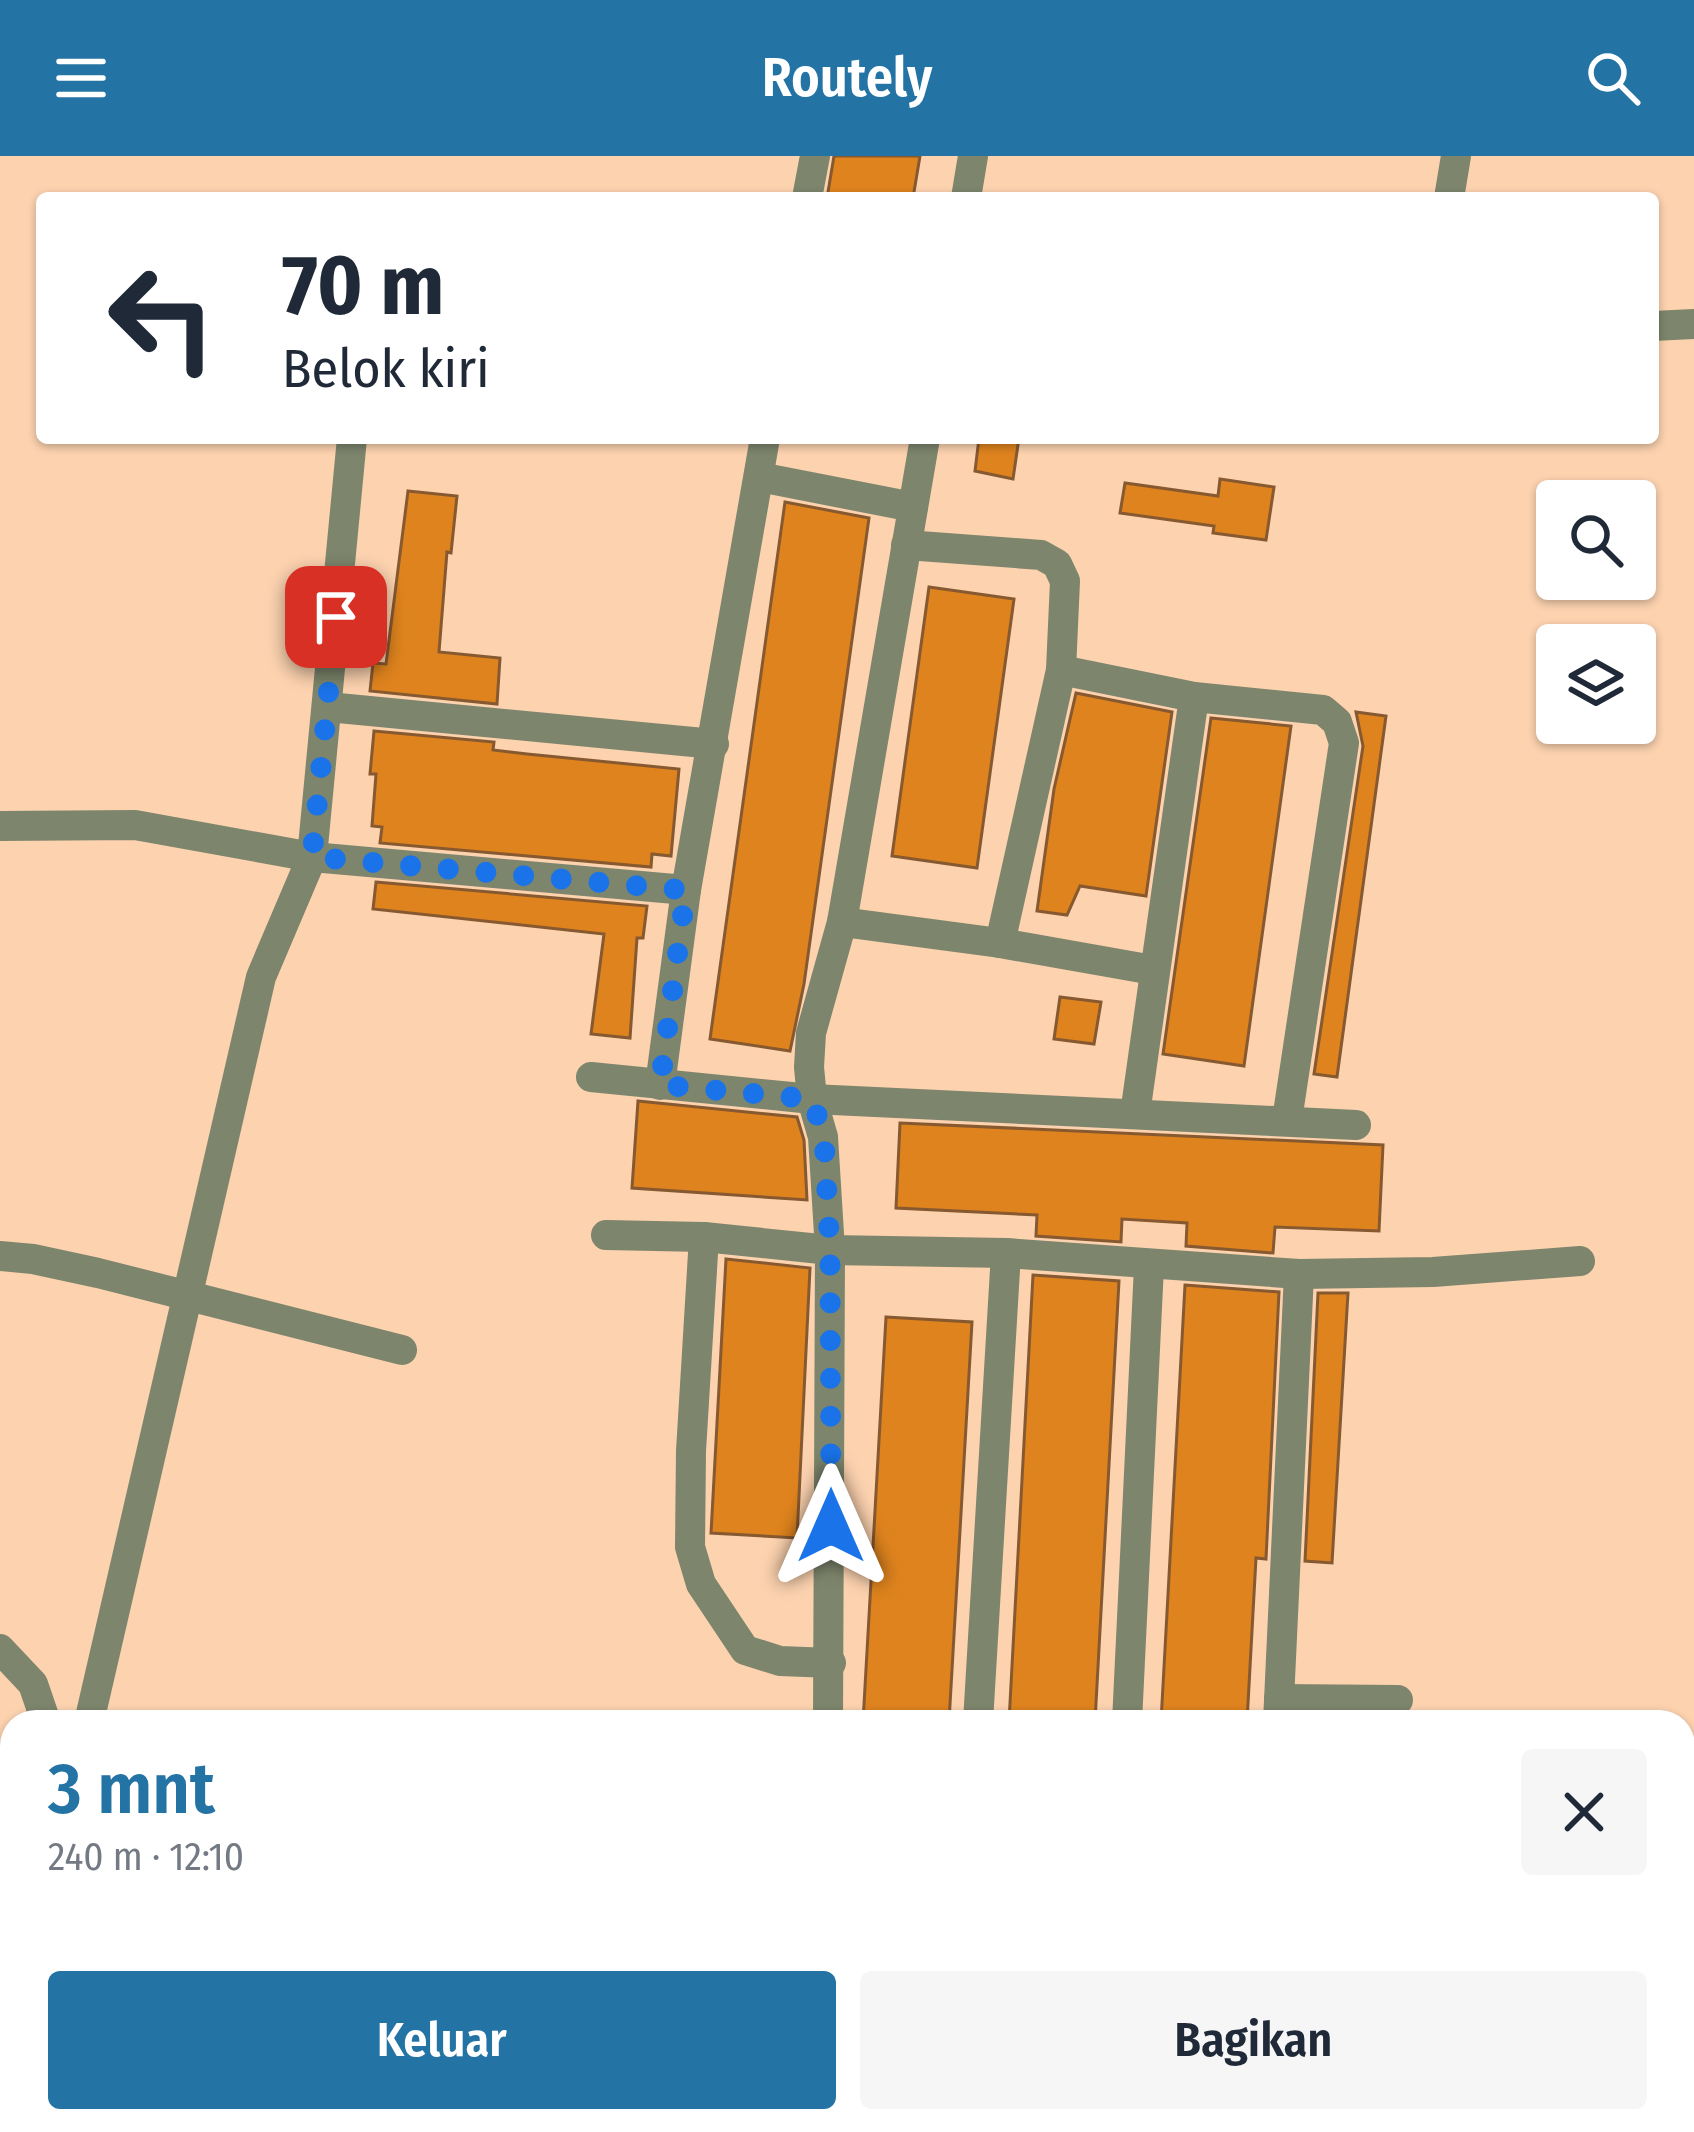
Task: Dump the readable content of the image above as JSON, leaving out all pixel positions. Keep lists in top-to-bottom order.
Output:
{
  "page": {
    "header": "Routely",
    "turn": ["70 m", "Belok kiri"],
    "heading": ["3 mnt", "240 m · 12:10"],
    "buttons": ["Keluar", "Bagikan"]
  }
}
